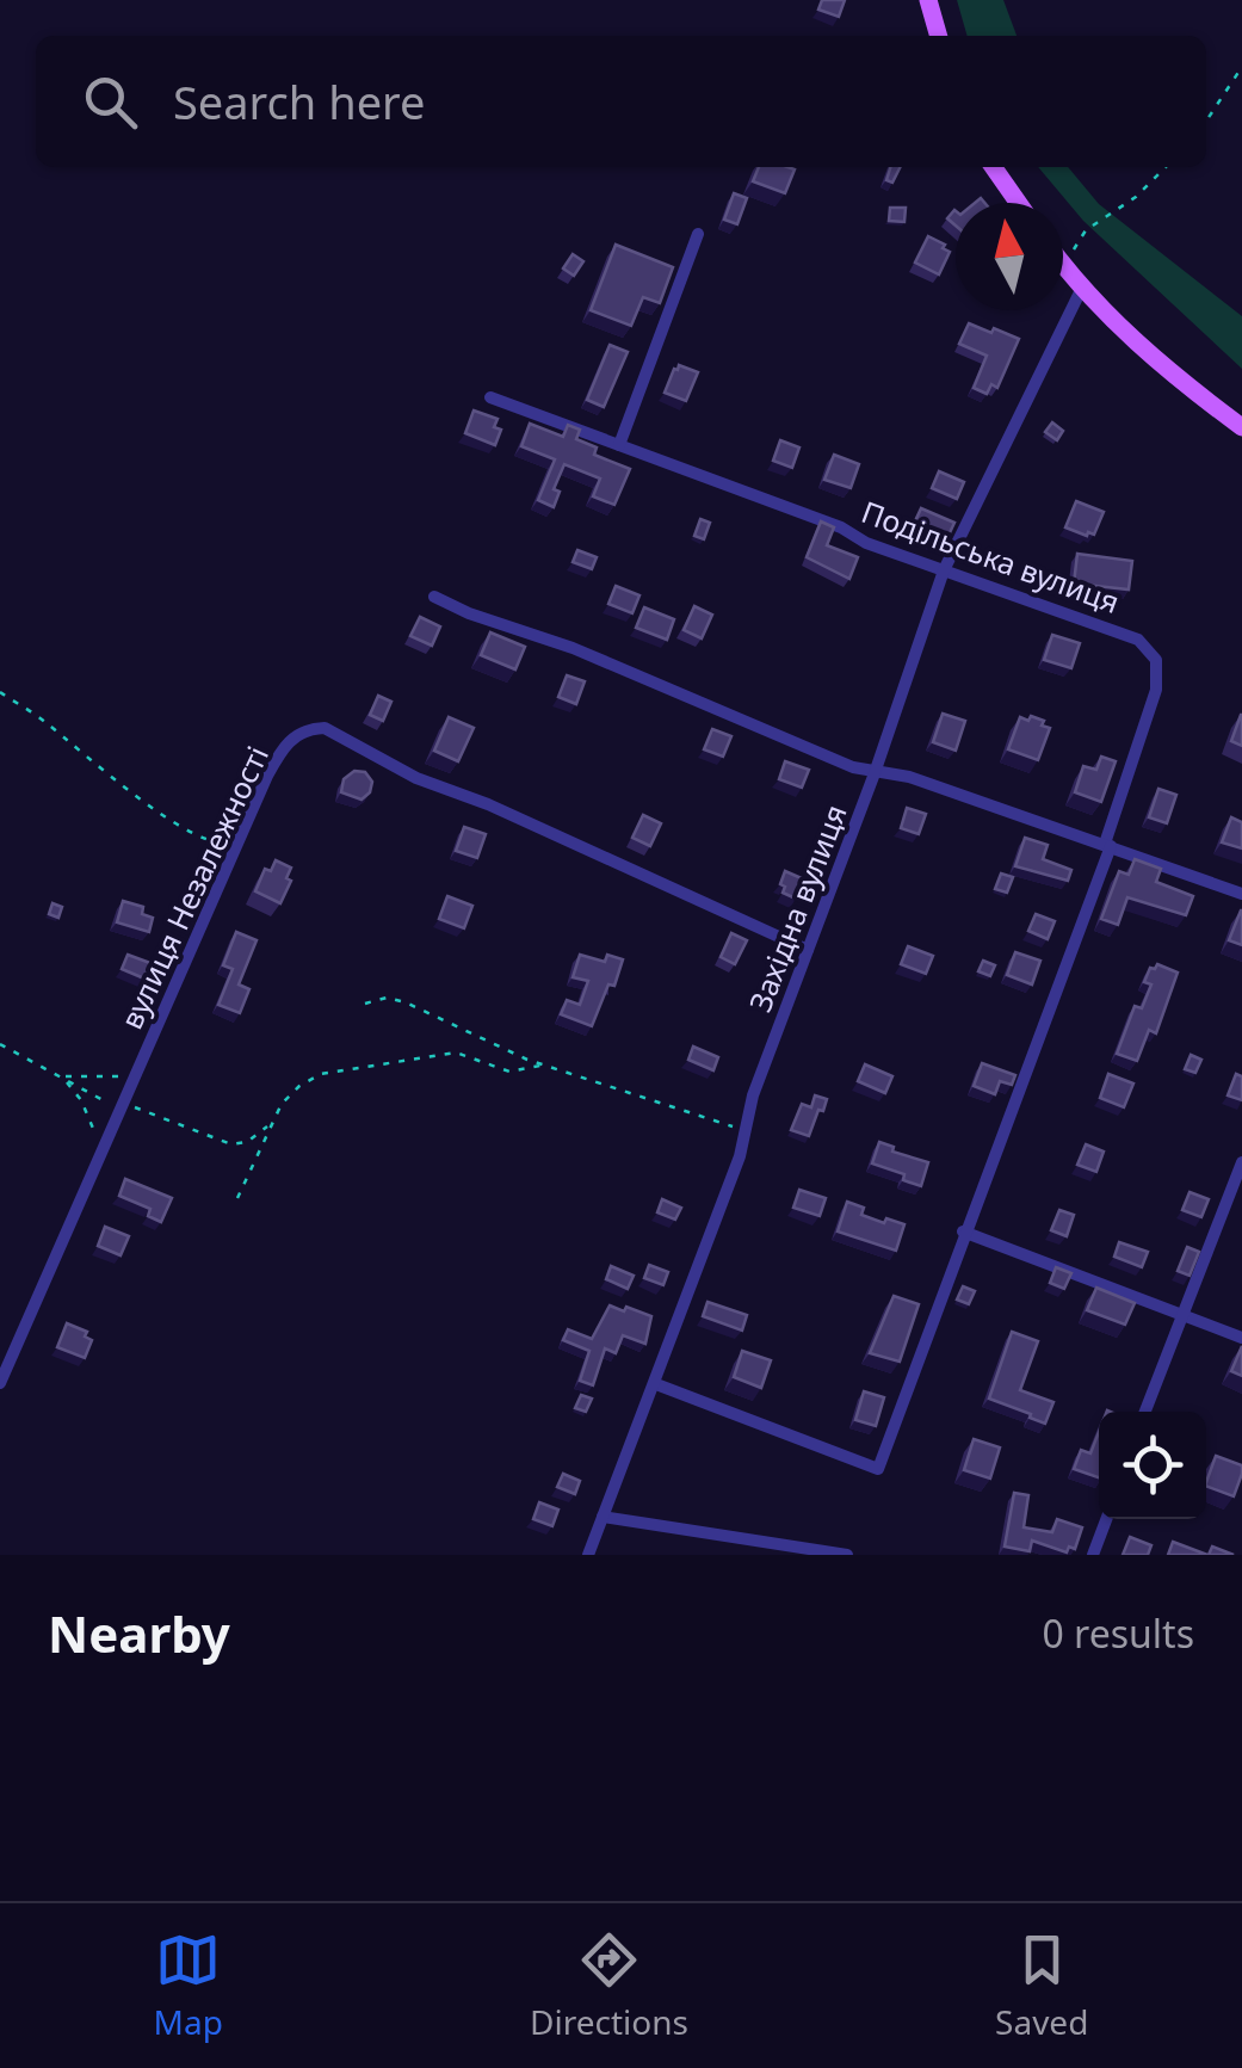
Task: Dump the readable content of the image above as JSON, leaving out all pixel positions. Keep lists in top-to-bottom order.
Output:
{
  "streets": {
    "street": ["Подільська вулиця", "вулиця Незалежності", "Західна вулиця"]
  },
  "crossings": [
    ["Подільська вулиця", "Західна вулиця"],
    ["вулиця Незалежності", "Західна вулиця"]
  ],
  "north": "top",
  "page": {
    "search": "Search here",
    "heading": ["Nearby", "0 results"],
    "nav": ["Map", "Directions", "Saved"]
  }
}
